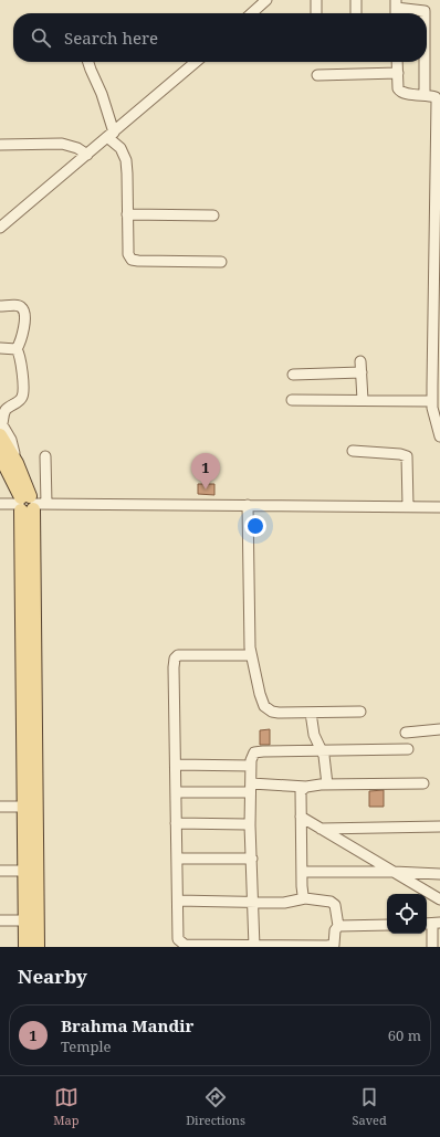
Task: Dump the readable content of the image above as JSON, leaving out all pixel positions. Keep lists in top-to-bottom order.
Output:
{
  "page": {
    "search": "Search here",
    "pins": "1",
    "heading": "Nearby",
    "list": [
      {
        "mark": "1",
        "name": "Brahma Mandir",
        "note": "Temple",
        "value": "60 m"
      }
    ],
    "nav": ["Map", "Directions", "Saved"]
  }
}
